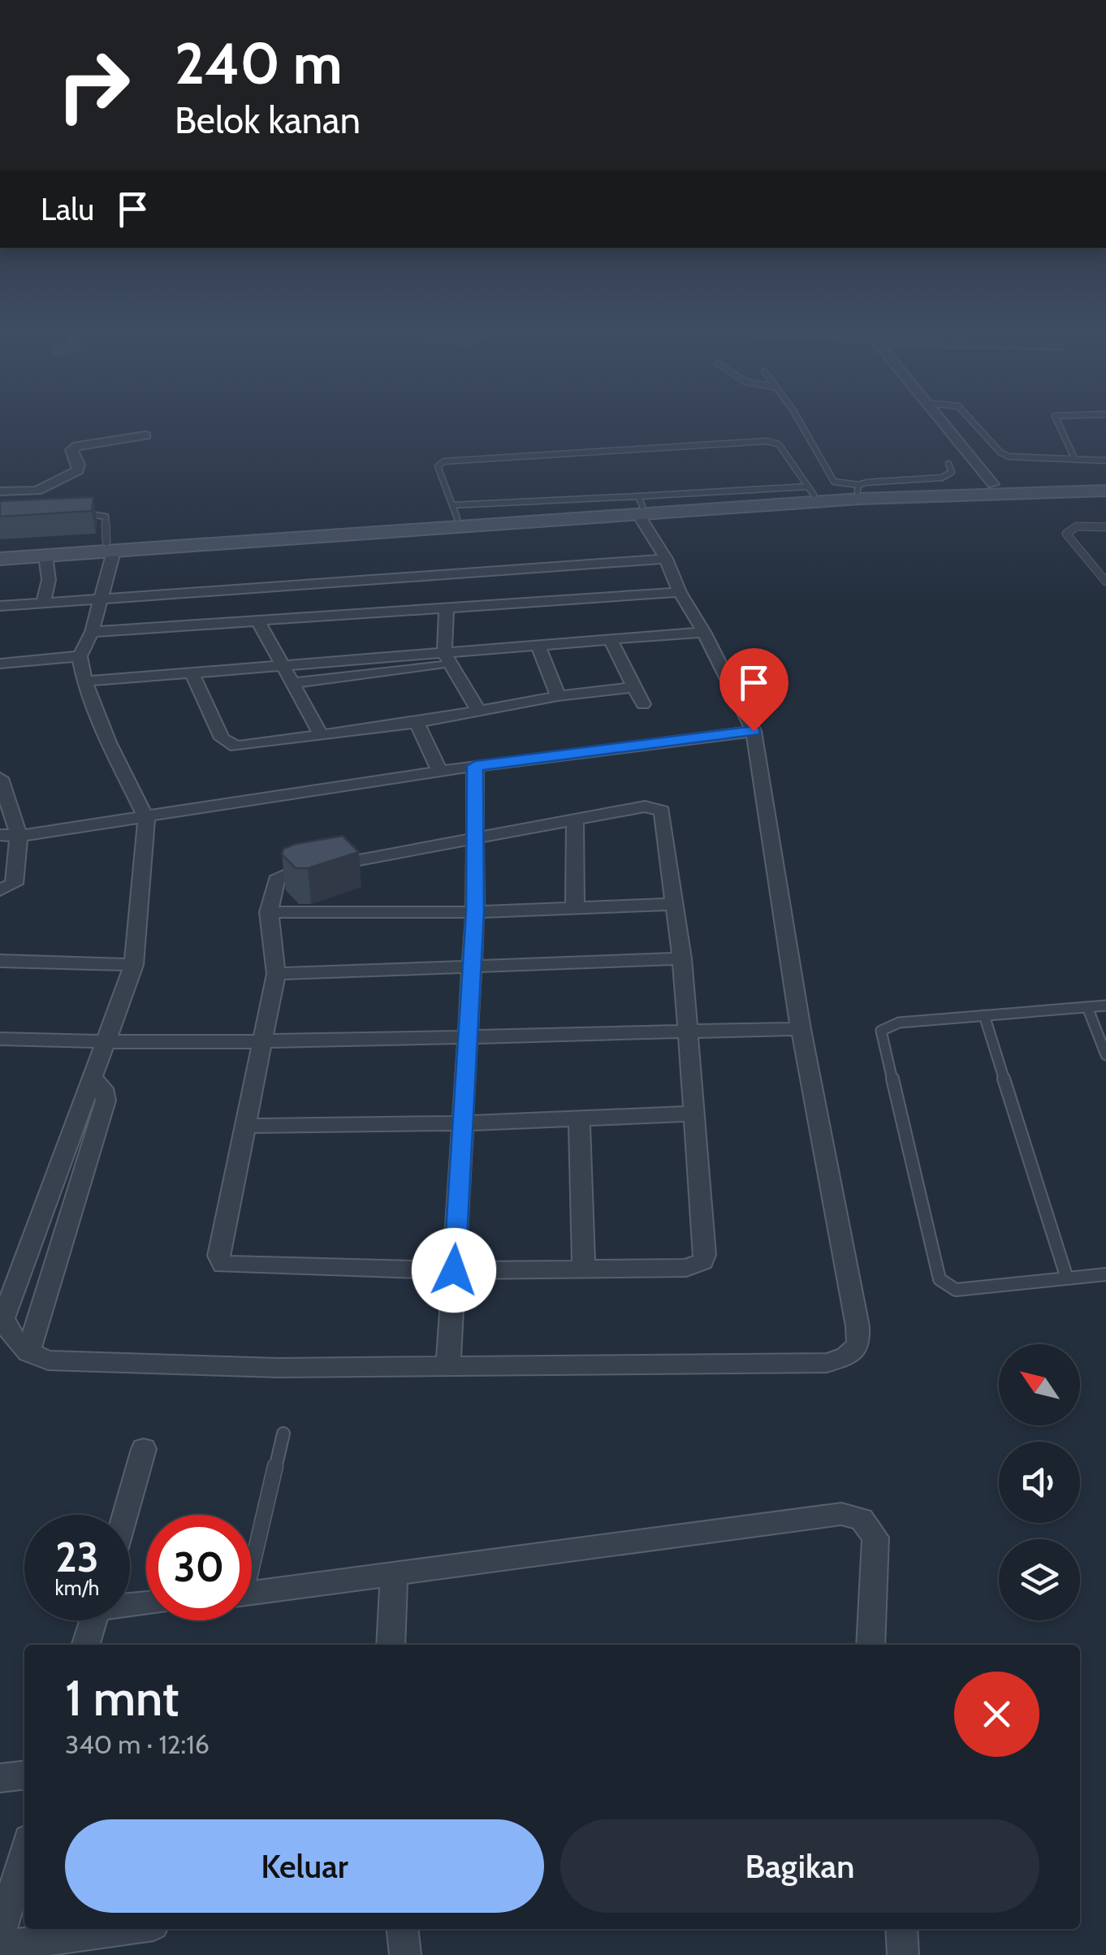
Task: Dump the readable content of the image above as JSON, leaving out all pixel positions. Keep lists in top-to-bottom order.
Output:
{
  "north": "top left",
  "page": {
    "turn": ["240 m", "Belok kanan"],
    "then": "Lalu",
    "speed": "23 km/h",
    "limit": "30",
    "heading": ["1 mnt", "340 m · 12:16"],
    "buttons": ["Keluar", "Bagikan"]
  }
}
